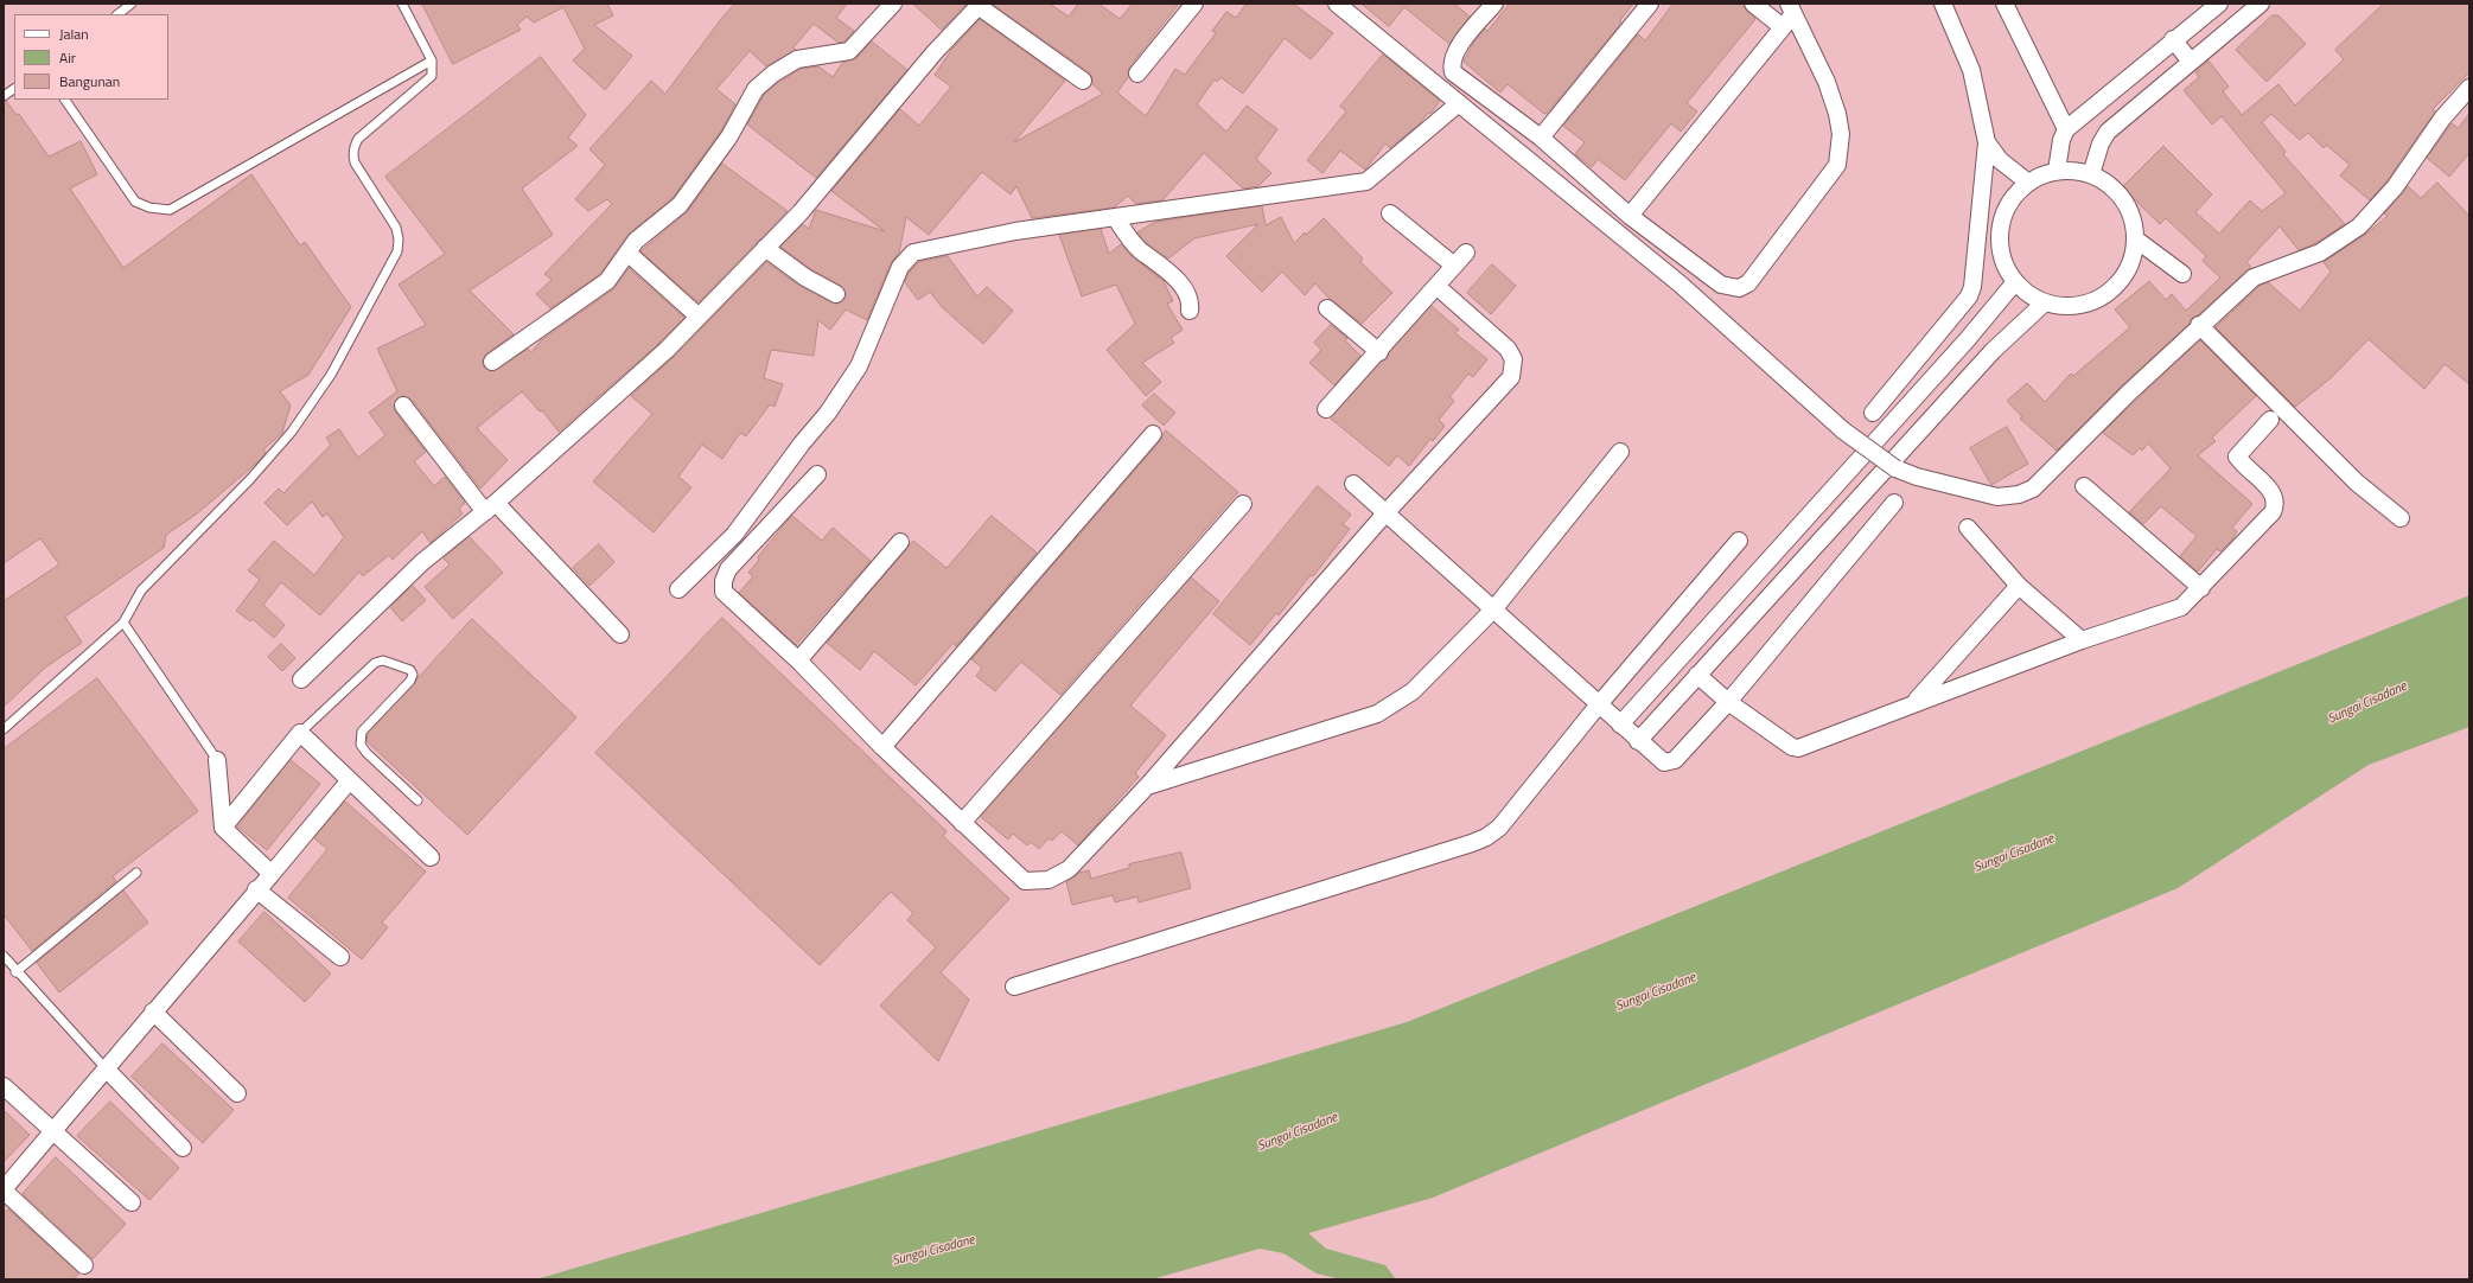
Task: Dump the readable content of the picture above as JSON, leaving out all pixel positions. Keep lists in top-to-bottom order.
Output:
{
  "water": ["Sungai Cisadane"],
  "legend": ["Jalan", "Air", "Bangunan"]
}
